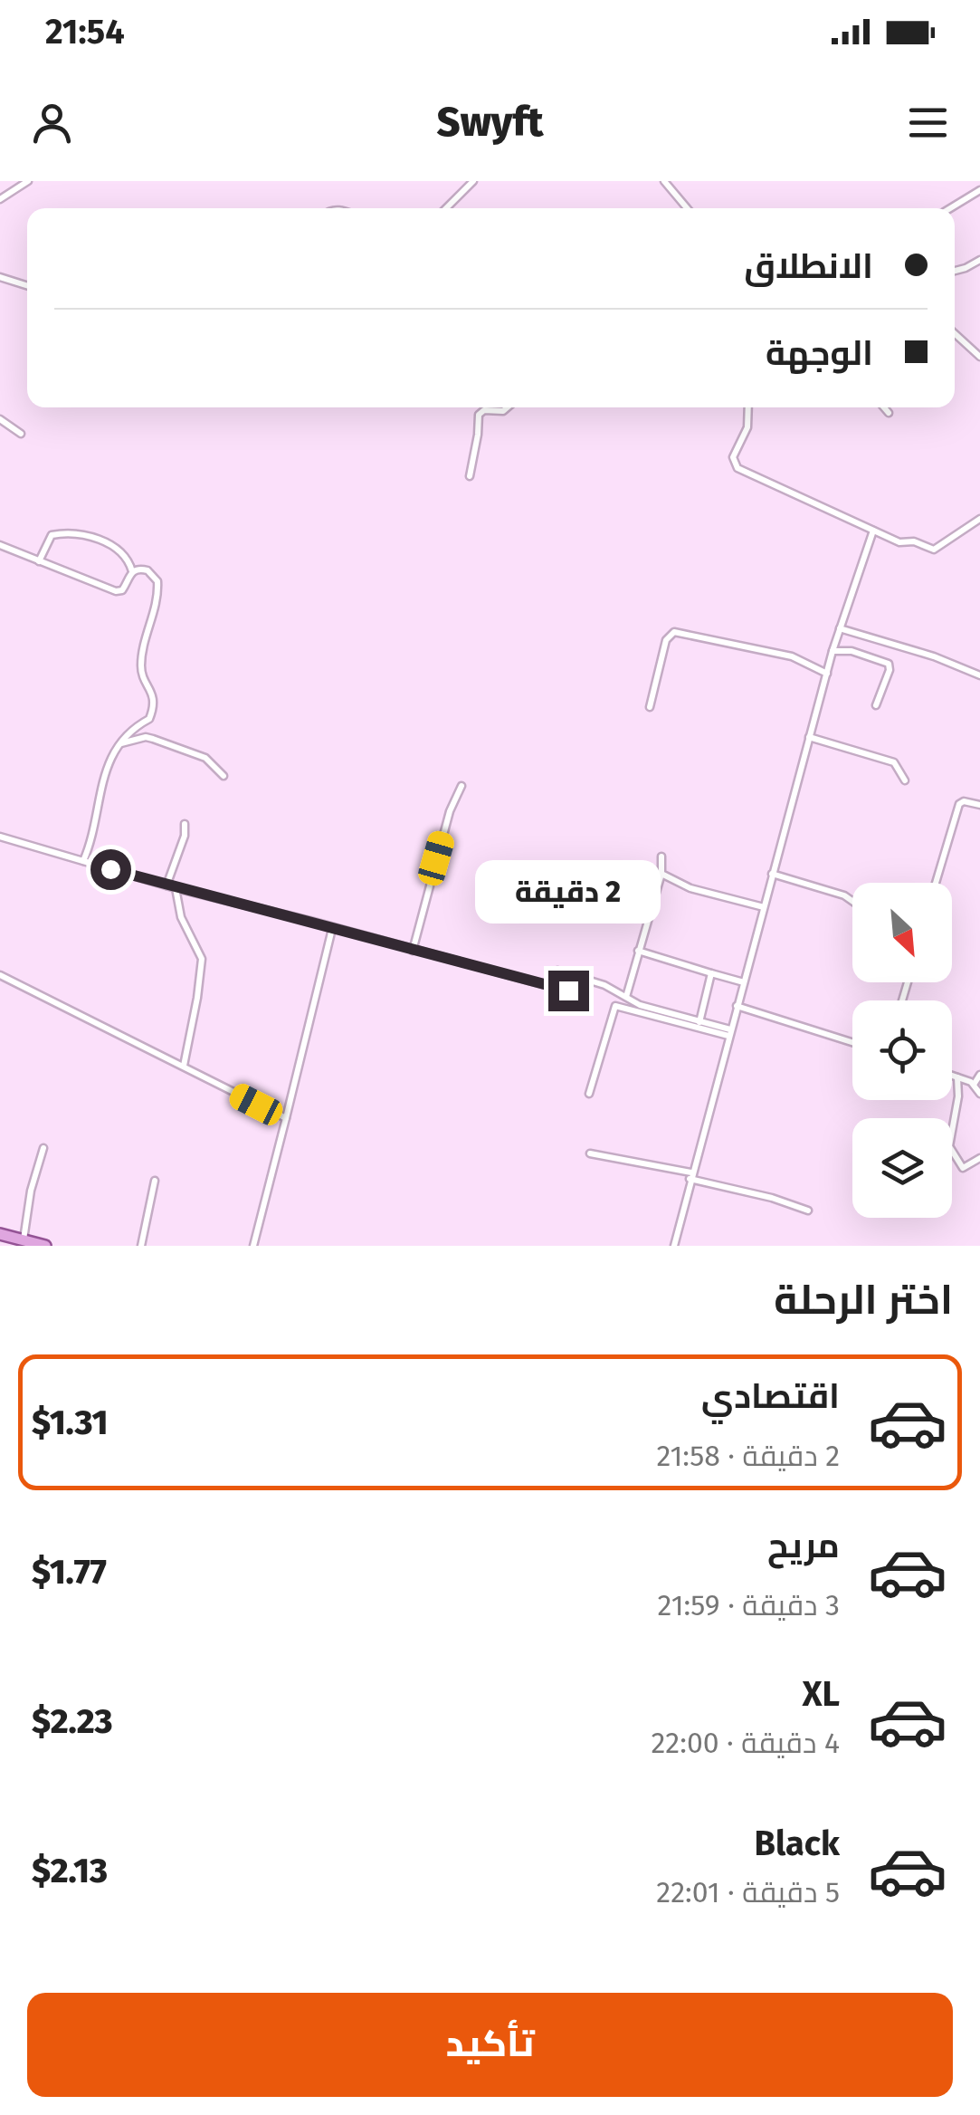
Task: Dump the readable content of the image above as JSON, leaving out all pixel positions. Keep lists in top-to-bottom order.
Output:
{
  "north": "bottom right",
  "page": {
    "status": "21:54",
    "header": "Swyft",
    "banner": ["الانطلاق", "الوجهة"],
    "bubble": "2 دقيقة",
    "heading": "اختر الرحلة",
    "list": [
      {
        "name": "اقتصادي",
        "note": "2 دقيقة · 21:58",
        "value": "$1.31"
      },
      {
        "name": "مريح",
        "note": "3 دقيقة · 21:59",
        "value": "$1.77"
      },
      {
        "name": "XL",
        "note": "4 دقيقة · 22:00",
        "value": "$2.23"
      },
      {
        "name": "Black",
        "note": "5 دقيقة · 22:01",
        "value": "$2.13"
      }
    ],
    "buttons": "تأكيد"
  }
}
